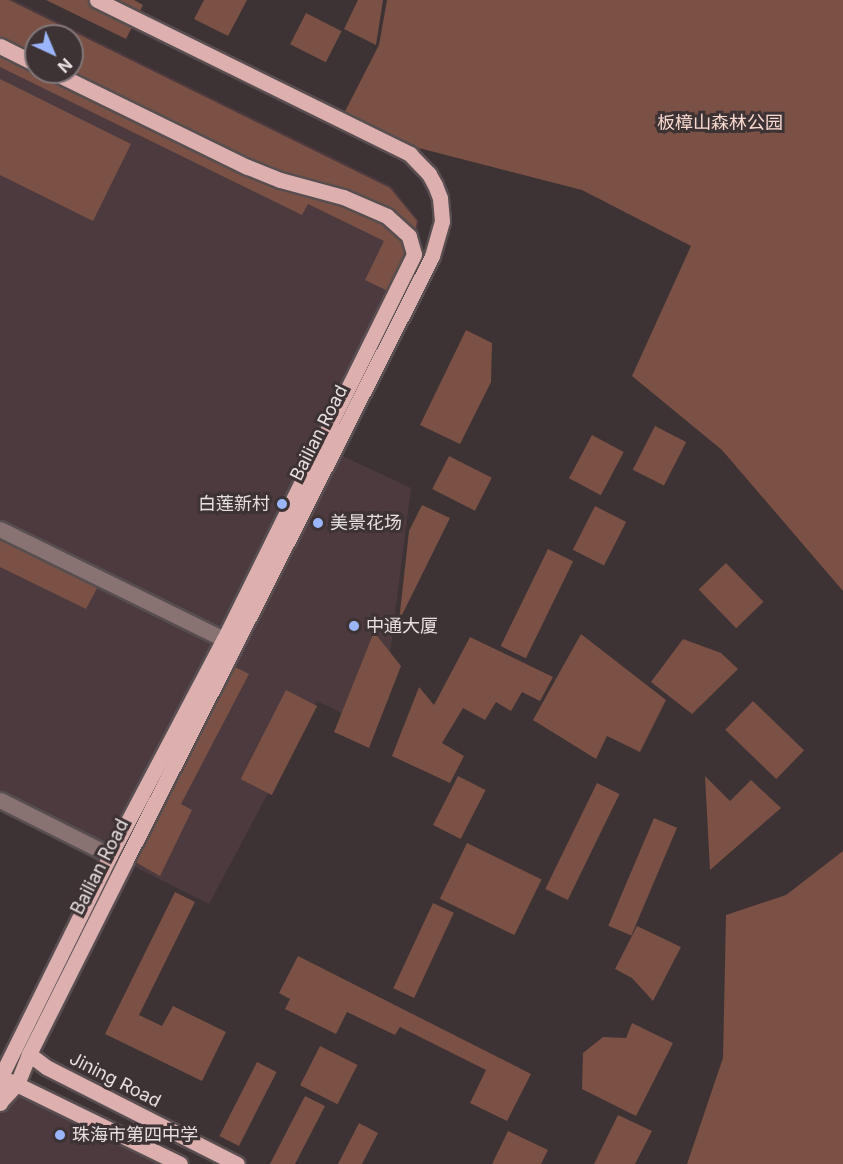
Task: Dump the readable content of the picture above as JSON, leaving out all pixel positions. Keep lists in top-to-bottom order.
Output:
{
  "streets": {
    "main road": ["Bailian Road", "Jining Road"]
  },
  "crossings": [
    ["Bailian Road", "Jining Road"]
  ],
  "parks": ["板樟山森林公园"],
  "places": [
    "白莲新村",
    "美景花场",
    "中通大厦",
    "珠海市第四中学"
  ],
  "north": "bottom right"
}
